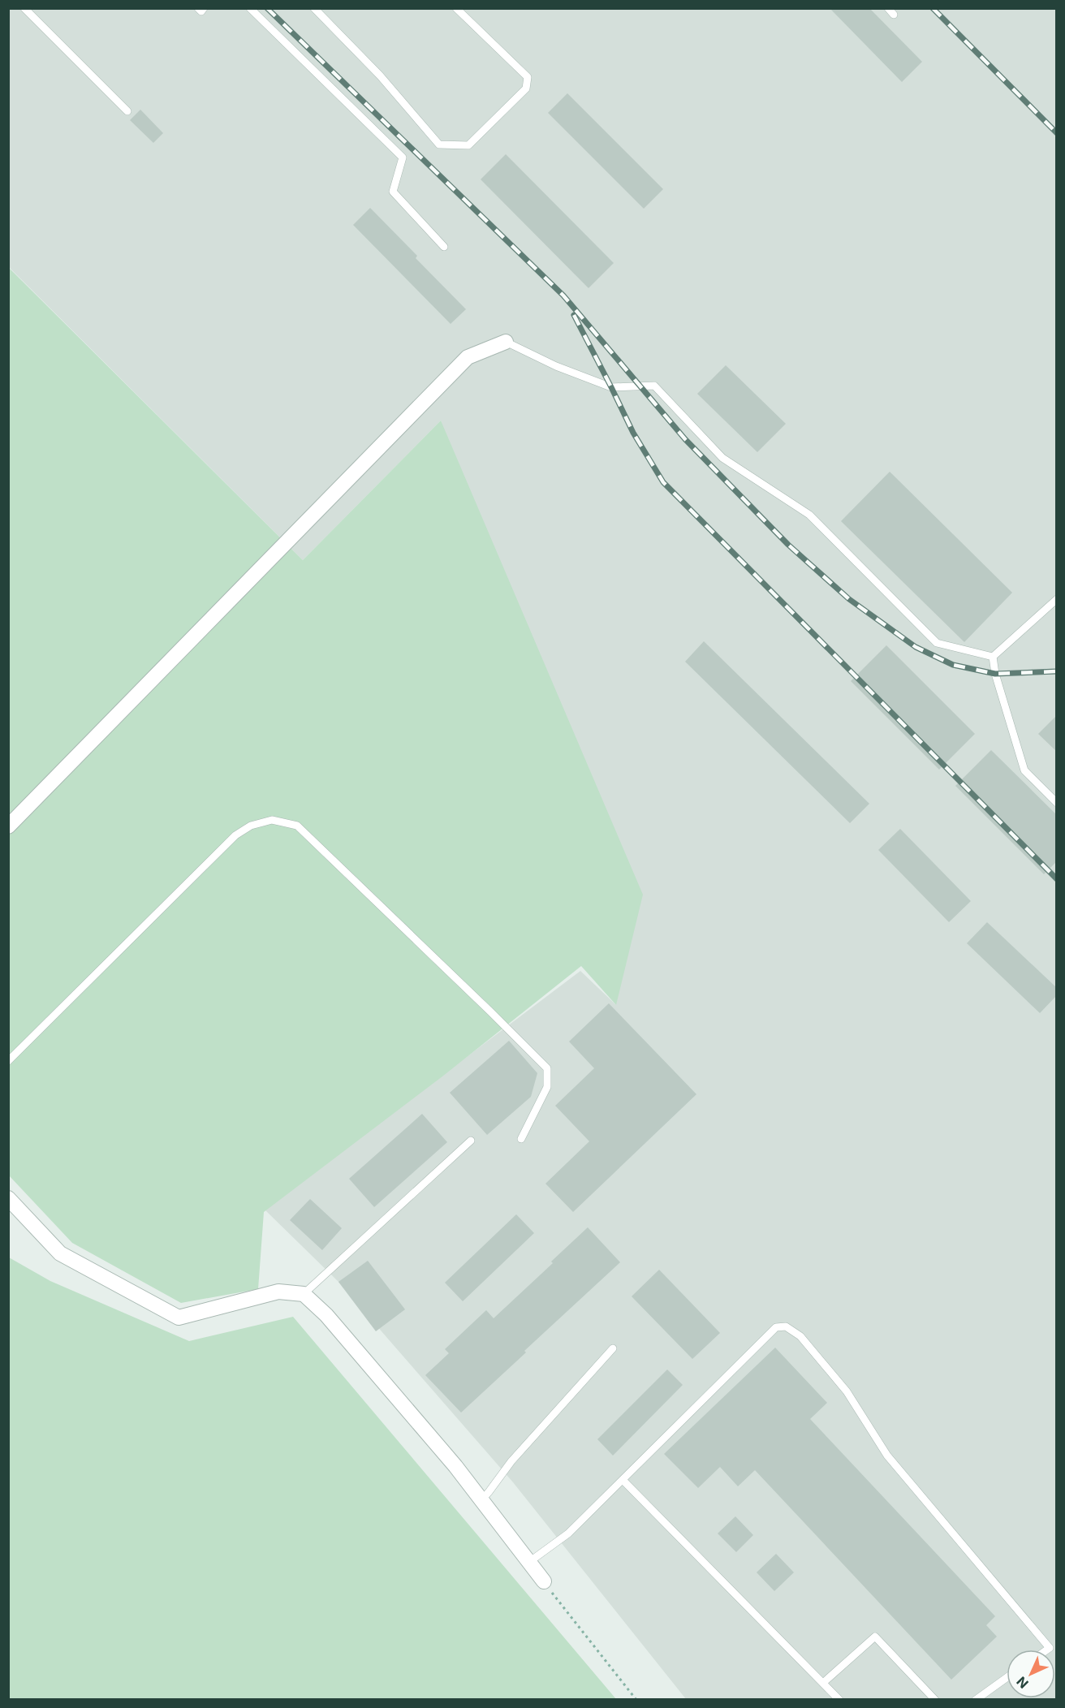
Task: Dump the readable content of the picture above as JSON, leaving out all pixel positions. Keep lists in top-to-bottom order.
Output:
{
  "north": "bottom left"
}
